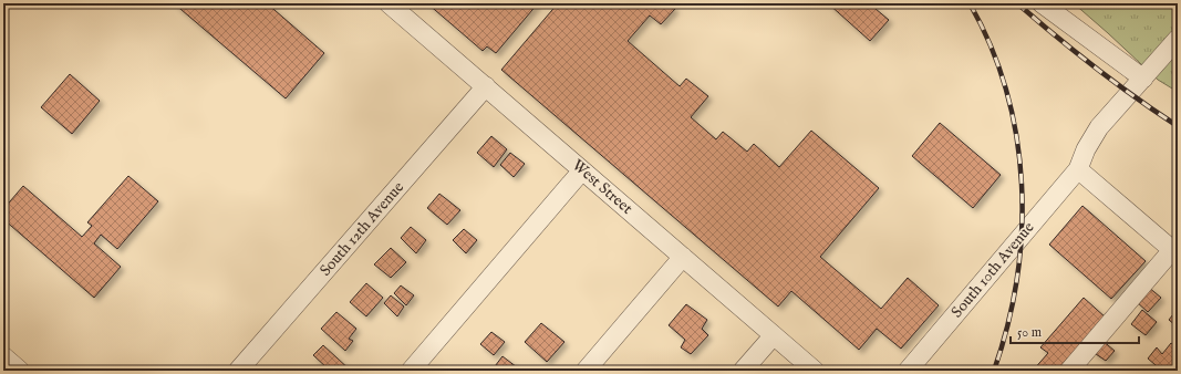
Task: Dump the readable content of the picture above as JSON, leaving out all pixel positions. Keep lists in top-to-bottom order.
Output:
{
  "streets": {
    "street": ["West Street", "South 12th Avenue", "South 10th Avenue"]
  },
  "crossings": [
    ["West Street", "South 12th Avenue"]
  ],
  "scale_bar": "50 m"
}
